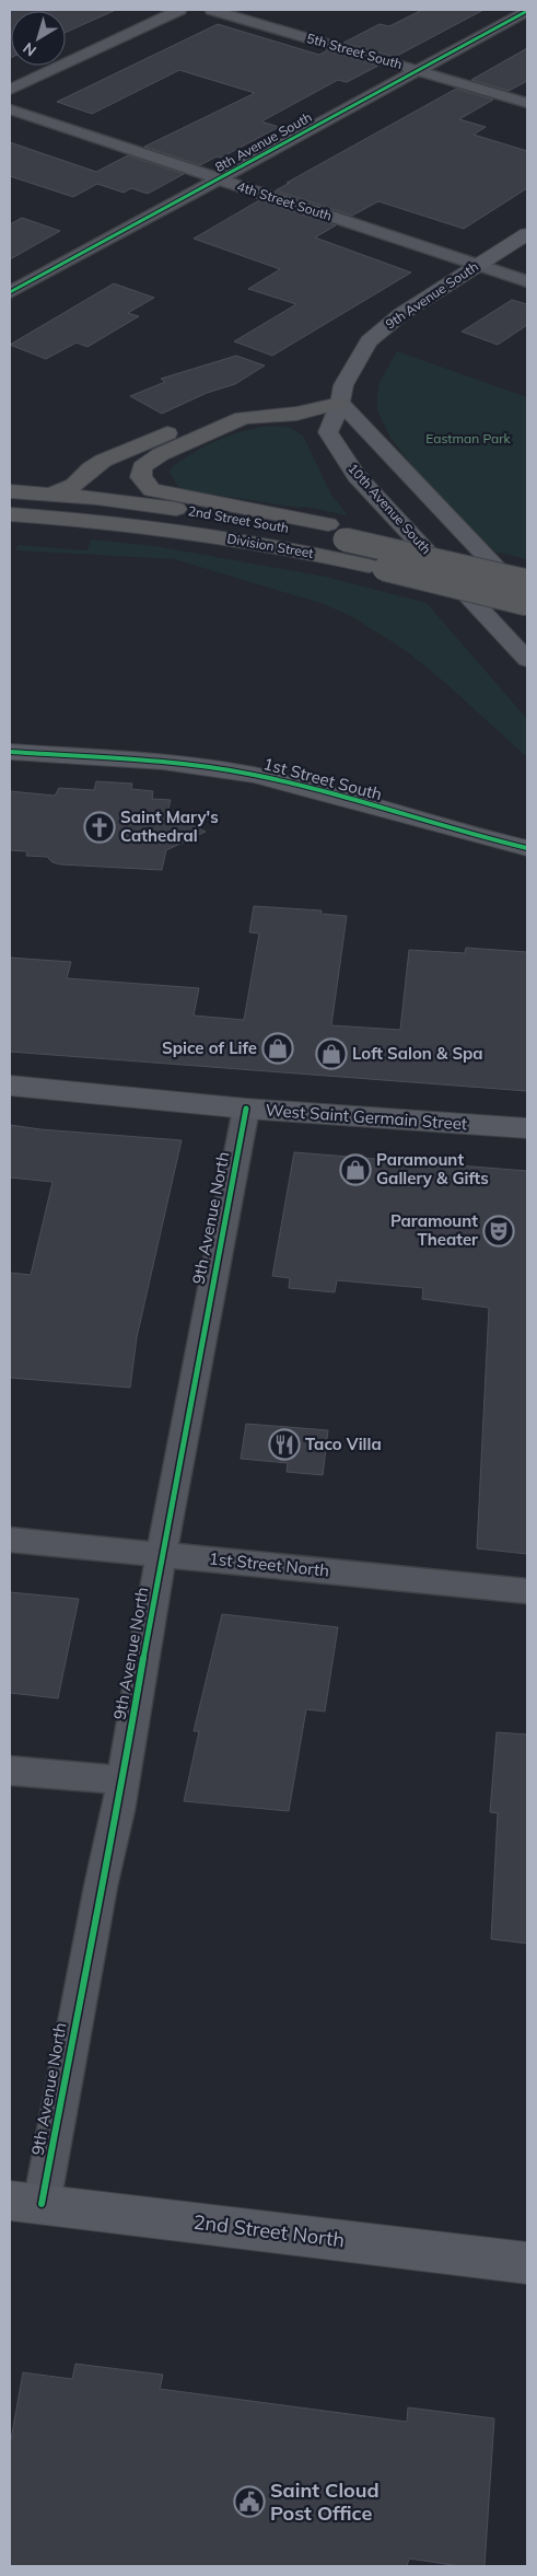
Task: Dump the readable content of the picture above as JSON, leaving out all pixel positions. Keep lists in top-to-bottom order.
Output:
{
  "streets": {
    "highway": ["2nd Street South", "Division Street"],
    "main road": [
      "9th Avenue South",
      "10th Avenue South",
      "1st Street South",
      "West Saint Germain Street",
      "2nd Street North"
    ],
    "street": [
      "5th Street South",
      "8th Avenue South",
      "4th Street South",
      "9th Avenue North",
      "1st Street North"
    ]
  },
  "crossings": [
    ["5th Street South", "8th Avenue South"],
    ["8th Avenue South", "4th Street South"],
    ["4th Street South", "9th Avenue South"],
    ["9th Avenue South", "10th Avenue South"],
    ["West Saint Germain Street", "9th Avenue North"],
    ["9th Avenue North", "1st Street North"],
    ["9th Avenue North", "2nd Street North"]
  ],
  "parks": ["Eastman Park"],
  "places": {
    "church": ["Saint Mary's Cathedral"],
    "shop": ["Spice of Life", "Loft Salon & Spa", "Paramount Gallery & Gifts"],
    "theatre": ["Paramount Theater"],
    "restaurant": ["Taco Villa"],
    "public building": ["Saint Cloud Post Office"]
  },
  "north": "bottom left"
}
